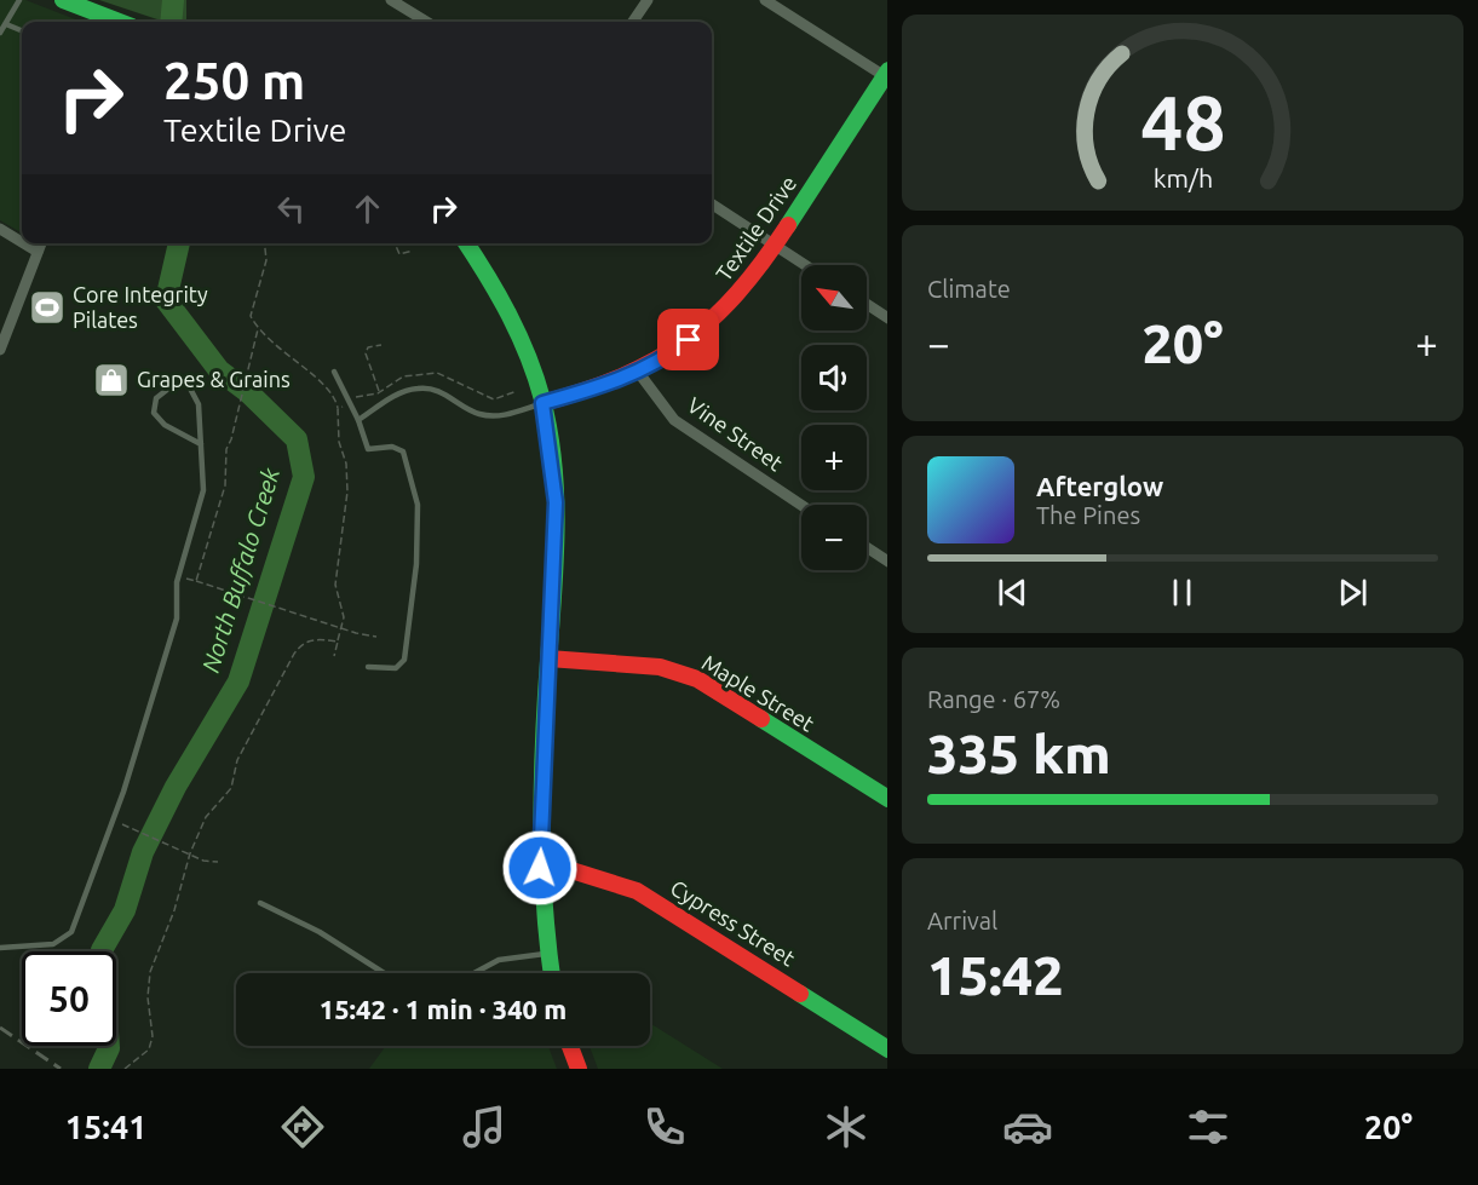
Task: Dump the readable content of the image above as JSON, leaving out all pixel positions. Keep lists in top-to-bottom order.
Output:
{
  "streets": {
    "street": [
      "Textile Drive",
      "Vine Street",
      "Maple Street",
      "Cypress Street"
    ]
  },
  "crossings": [
    ["Textile Drive", "Vine Street"]
  ],
  "water": ["North Buffalo Creek"],
  "places": {
    "sports": ["Core Integrity Pilates"],
    "shop": ["Grapes & Grains"]
  },
  "north": "top left",
  "page": {
    "turn": ["250 m", "Textile Drive"],
    "tile": [
      "Climate",
      ["Range · 67%", "335 km"],
      ["Arrival", "15:42"]
    ],
    "map_buttons": ["+", "−"],
    "heat": ["−", "20°", "+"],
    "song": ["Afterglow", "The Pines"],
    "limit": "50",
    "trip": "15:42 · 1 min · 340 m",
    "tabs": ["15:41", "20°"],
    "gauge": ["48", "km/h"]
  }
}
